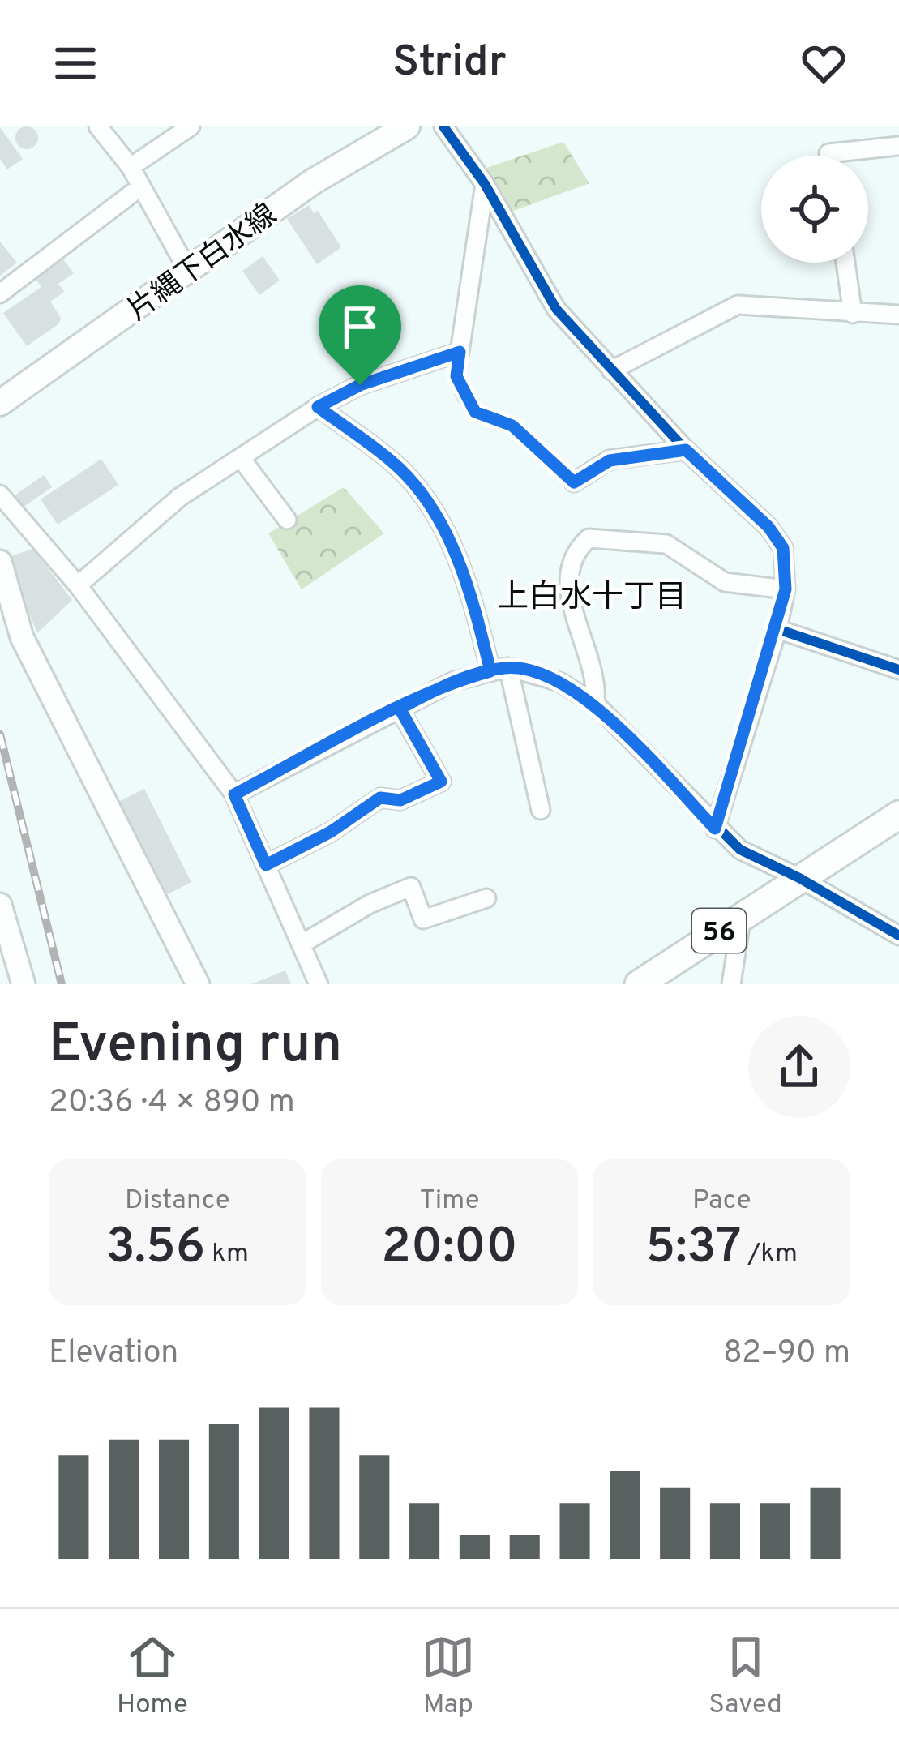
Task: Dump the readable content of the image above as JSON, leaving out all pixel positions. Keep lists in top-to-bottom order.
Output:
{
  "streets": {
    "main road": ["片縄下白水線", "56"]
  },
  "districts": ["上白水十丁目"],
  "page": {
    "header": "Stridr",
    "heading": ["Evening run", "20:36 · 4 × 890 m"],
    "stats": [
      ["Distance", "3.56 km"],
      ["Time", "20:00"],
      ["Pace", "5:37 /km"]
    ],
    "chart": ["Elevation", "82–90 m"],
    "tabs": ["Home", "Map", "Saved"]
  }
}
